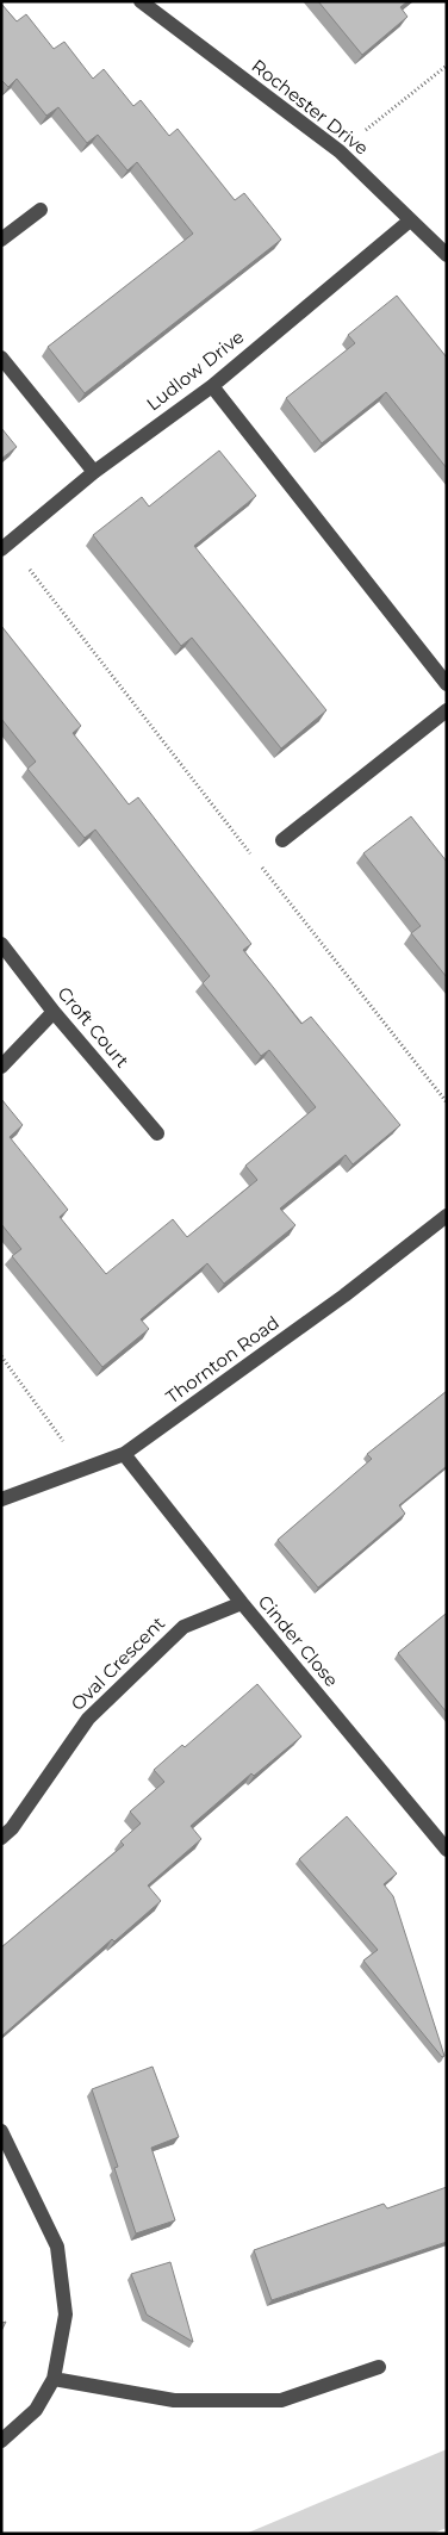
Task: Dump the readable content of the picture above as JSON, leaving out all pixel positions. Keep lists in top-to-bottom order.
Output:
{
  "streets": {
    "street": [
      "Rochester Drive",
      "Ludlow Drive",
      "Croft Court",
      "Thornton Road",
      "Cinder Close",
      "Oval Crescent"
    ]
  },
  "crossings": [
    ["Rochester Drive", "Ludlow Drive"],
    ["Thornton Road", "Cinder Close"],
    ["Cinder Close", "Oval Crescent"]
  ]
}
